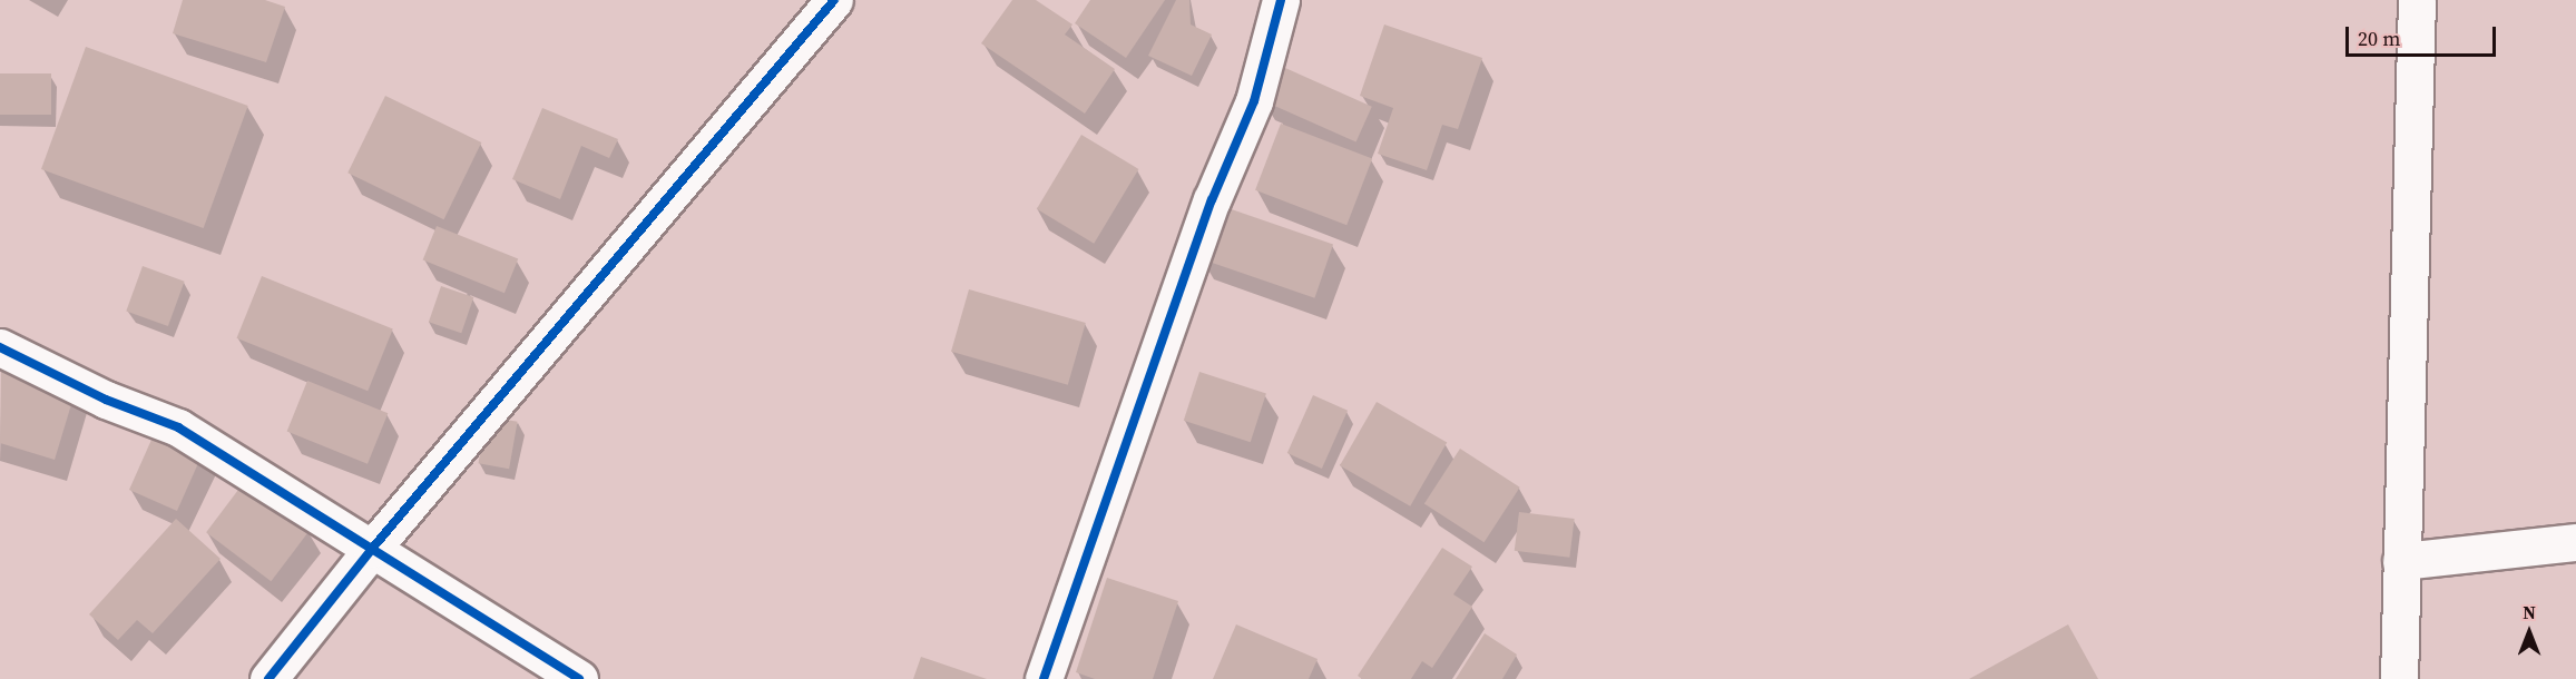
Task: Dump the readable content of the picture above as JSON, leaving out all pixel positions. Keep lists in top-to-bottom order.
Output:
{
  "scale_bar": "20 m",
  "north": "top"
}
